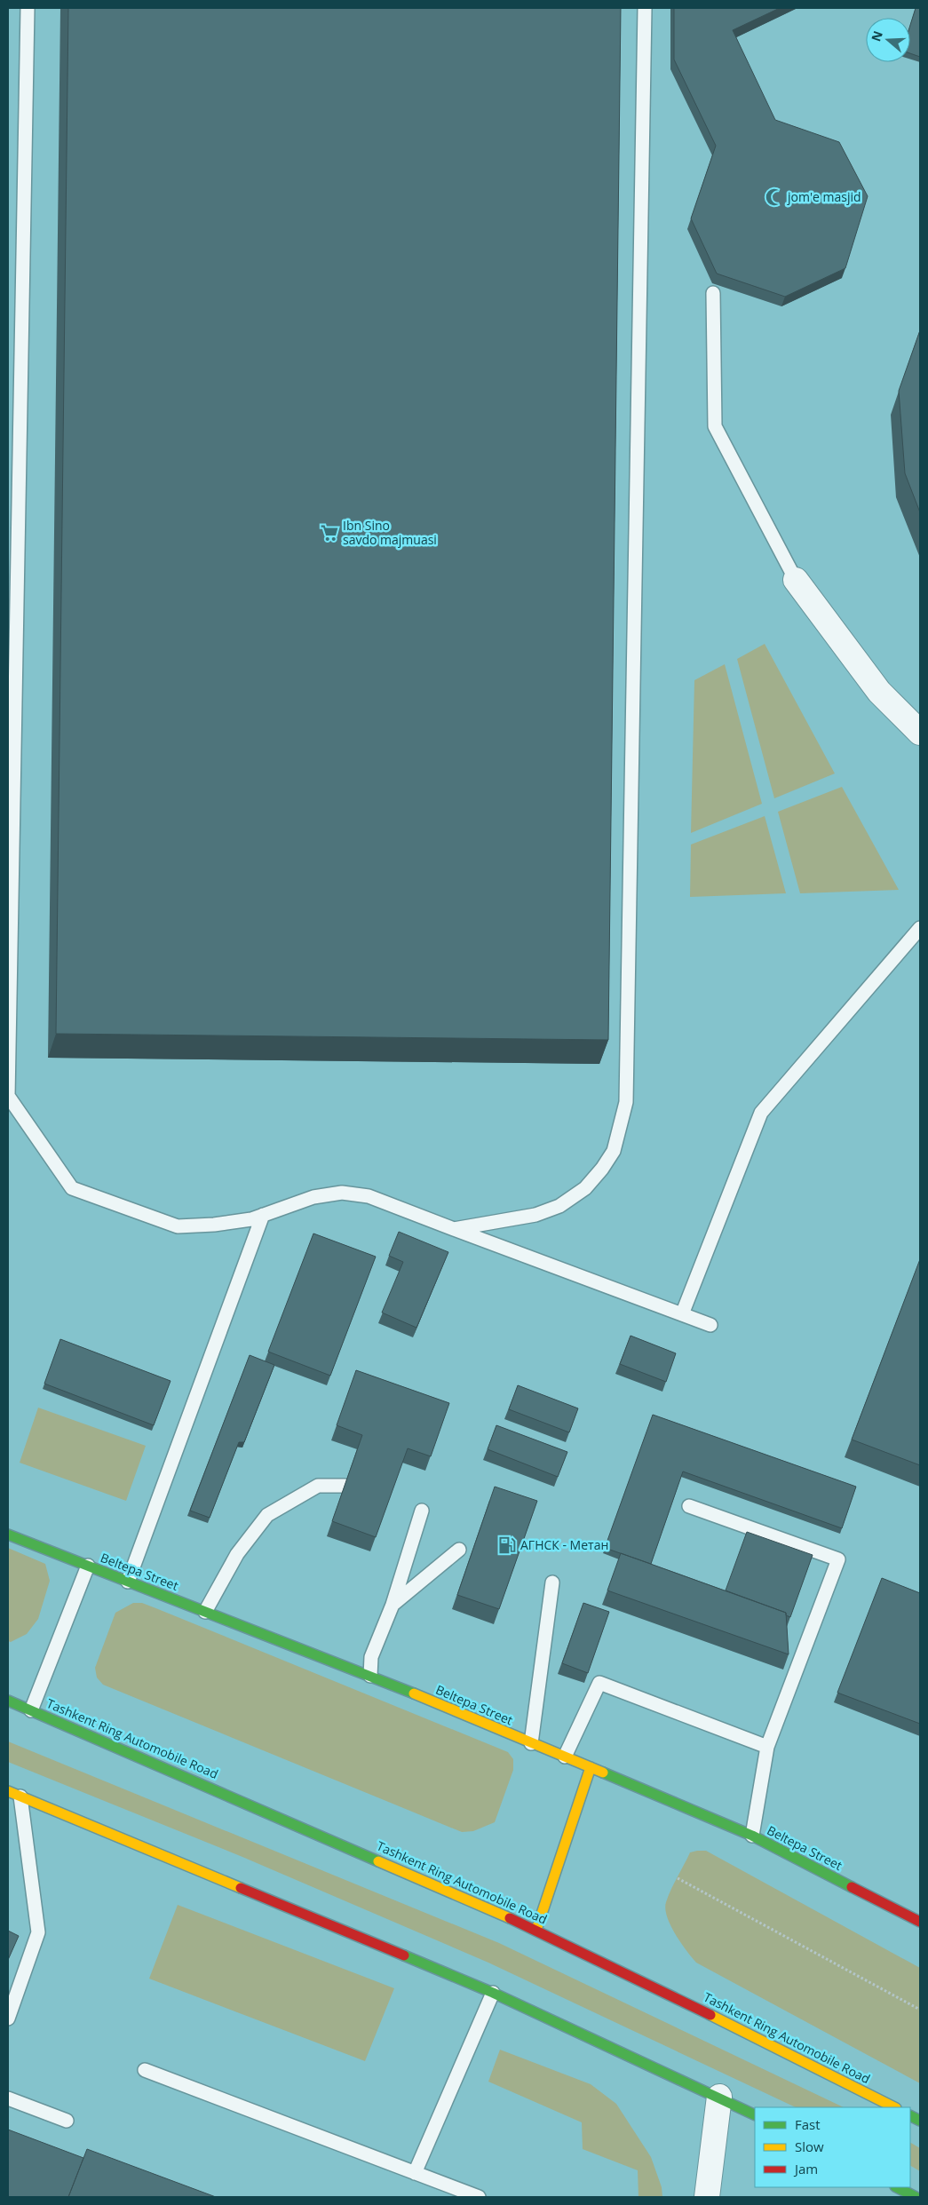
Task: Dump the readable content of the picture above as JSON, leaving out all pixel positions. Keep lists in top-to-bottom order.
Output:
{
  "streets": {
    "main road": ["Beltepa Street", "Tashkent Ring Automobile Road"]
  },
  "places": {
    "mosque": ["jom'e masjid"],
    "supermarket": ["Ibn Sino savdo majmuasi"],
    "fuel station": ["АГНСК - Метан"]
  },
  "legend": ["Fast", "Slow", "Jam"],
  "north": "left"
}
